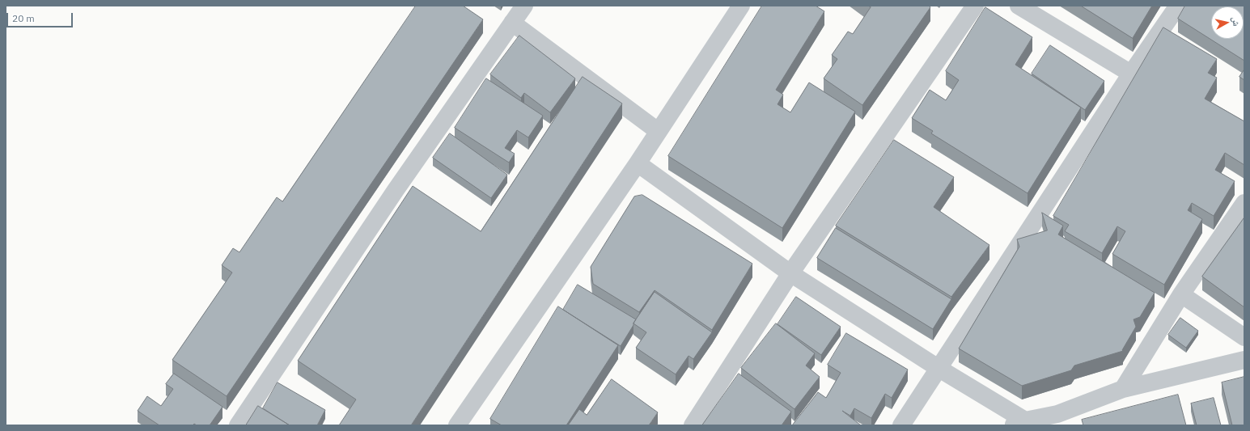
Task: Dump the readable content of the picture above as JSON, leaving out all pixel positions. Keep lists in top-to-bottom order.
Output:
{
  "scale_bar": "20 m",
  "north": "right"
}
